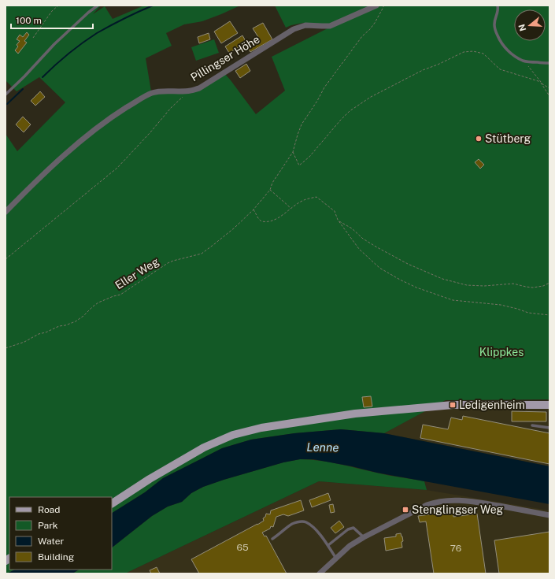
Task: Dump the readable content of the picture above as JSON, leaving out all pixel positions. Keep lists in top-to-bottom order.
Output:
{
  "streets": {
    "street": ["Pillingser Höhe"],
    "path": ["Eller Weg"]
  },
  "water": ["Lenne"],
  "parks": ["Klippkes"],
  "places": {
    "other": ["Stütberg"],
    "transit": ["Ledigenheim", "Stenglingser Weg"]
  },
  "house_numbers": ["65", "76"],
  "legend": [
    "Road",
    "Park",
    "Water",
    "Building"
  ],
  "scale_bar": "100 m",
  "north": "left"
}
